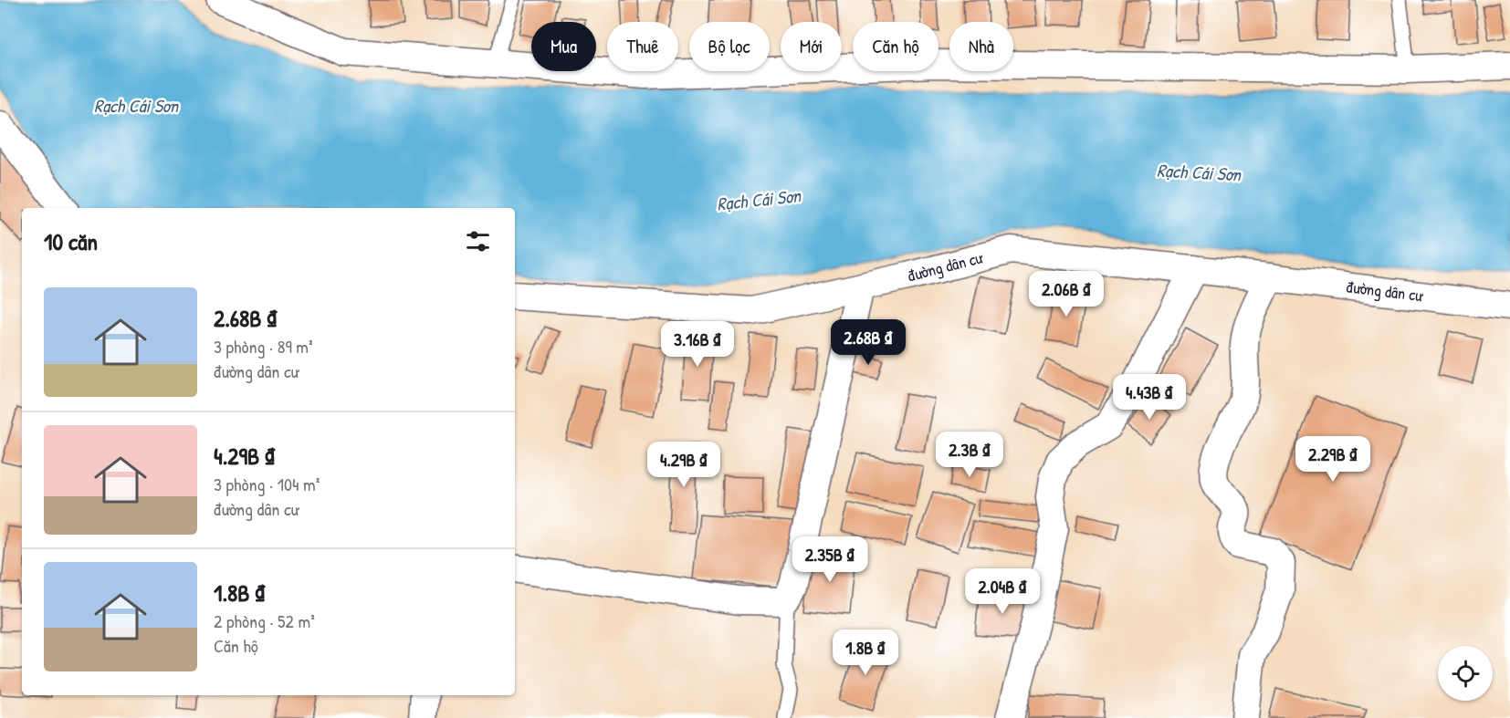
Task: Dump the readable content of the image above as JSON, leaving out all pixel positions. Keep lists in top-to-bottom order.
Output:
{
  "streets": {
    "street": ["đường dân cư"]
  },
  "water": ["Rạch Cái Sơn"],
  "page": {
    "chip": [
      "Mua",
      "Thuê",
      "Bộ lọc",
      "Mới",
      "Căn hộ",
      "Nhà"
    ],
    "heading": "10 căn",
    "price": [
      "2.06B ₫",
      "2.68B ₫",
      "3.16B ₫",
      "4.43B ₫",
      "2.3B ₫",
      "2.29B ₫",
      "4.29B ₫",
      "2.35B ₫",
      "2.04B ₫",
      "1.8B ₫"
    ],
    "list": [
      {
        "name": "2.68B ₫",
        "note": "3 phòng · 89 m² · đường dân cư"
      },
      {
        "name": "4.29B ₫",
        "note": "3 phòng · 104 m² · đường dân cư"
      },
      {
        "name": "1.8B ₫",
        "note": "2 phòng · 52 m² · Căn hộ"
      }
    ]
  }
}
